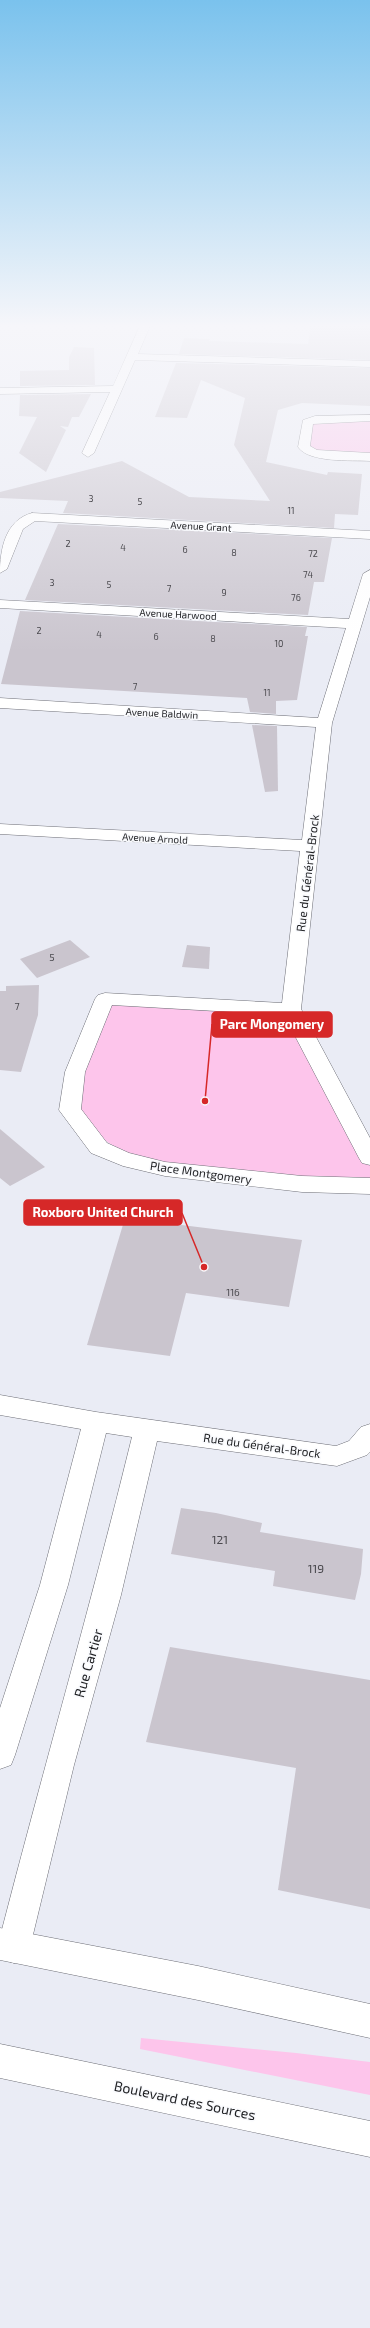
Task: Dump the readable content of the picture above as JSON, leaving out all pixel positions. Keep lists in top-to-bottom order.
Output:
{
  "streets": {
    "street": [
      "Avenue Grant",
      "Avenue Harwood",
      "Avenue Baldwin",
      "Avenue Arnold",
      "Rue du Général-Brock",
      "Place Montgomery",
      "Rue Cartier",
      "Boulevard des Sources"
    ]
  },
  "crossings": [
    ["Avenue Harwood", "Rue du Général-Brock"],
    ["Avenue Baldwin", "Rue du Général-Brock"],
    ["Avenue Arnold", "Rue du Général-Brock"],
    ["Rue du Général-Brock", "Place Montgomery"],
    ["Rue du Général-Brock", "Rue Cartier"]
  ],
  "places": ["Parc Mongomery", "Roxboro United Church"],
  "house_numbers": [
    "3",
    "5",
    "11",
    "2",
    "4",
    "6",
    "8",
    "72",
    "74",
    "3",
    "5",
    "7",
    "9",
    "76",
    "2",
    "4",
    "6",
    "8",
    "10",
    "7",
    "11",
    "5",
    "7",
    "116",
    "121",
    "119"
  ]
}
